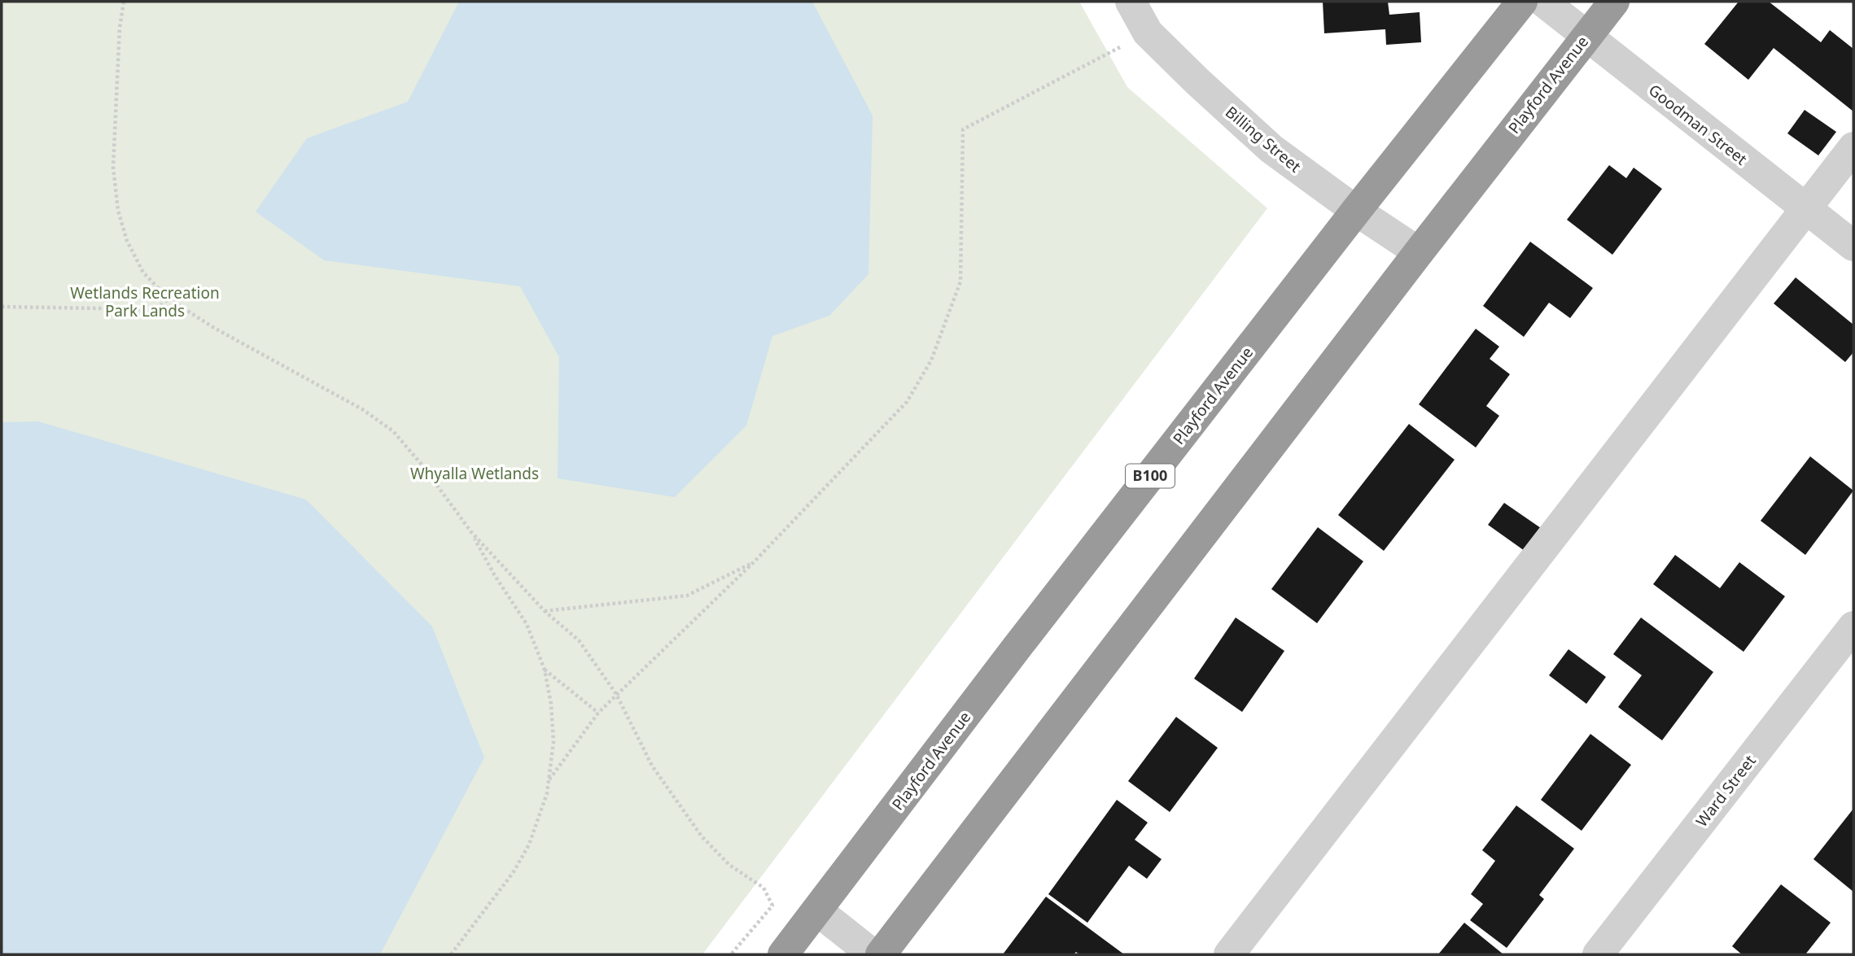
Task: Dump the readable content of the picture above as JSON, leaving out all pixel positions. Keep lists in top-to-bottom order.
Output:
{
  "streets": {
    "highway": ["Playford Avenue", "B100"],
    "street": ["Goodman Street", "Billing Street", "Ward Street"]
  },
  "crossings": [
    ["Playford Avenue", "Goodman Street"],
    ["Playford Avenue", "Billing Street"]
  ],
  "parks": ["Wetlands Recreation Park Lands", "Whyalla Wetlands"]
}
